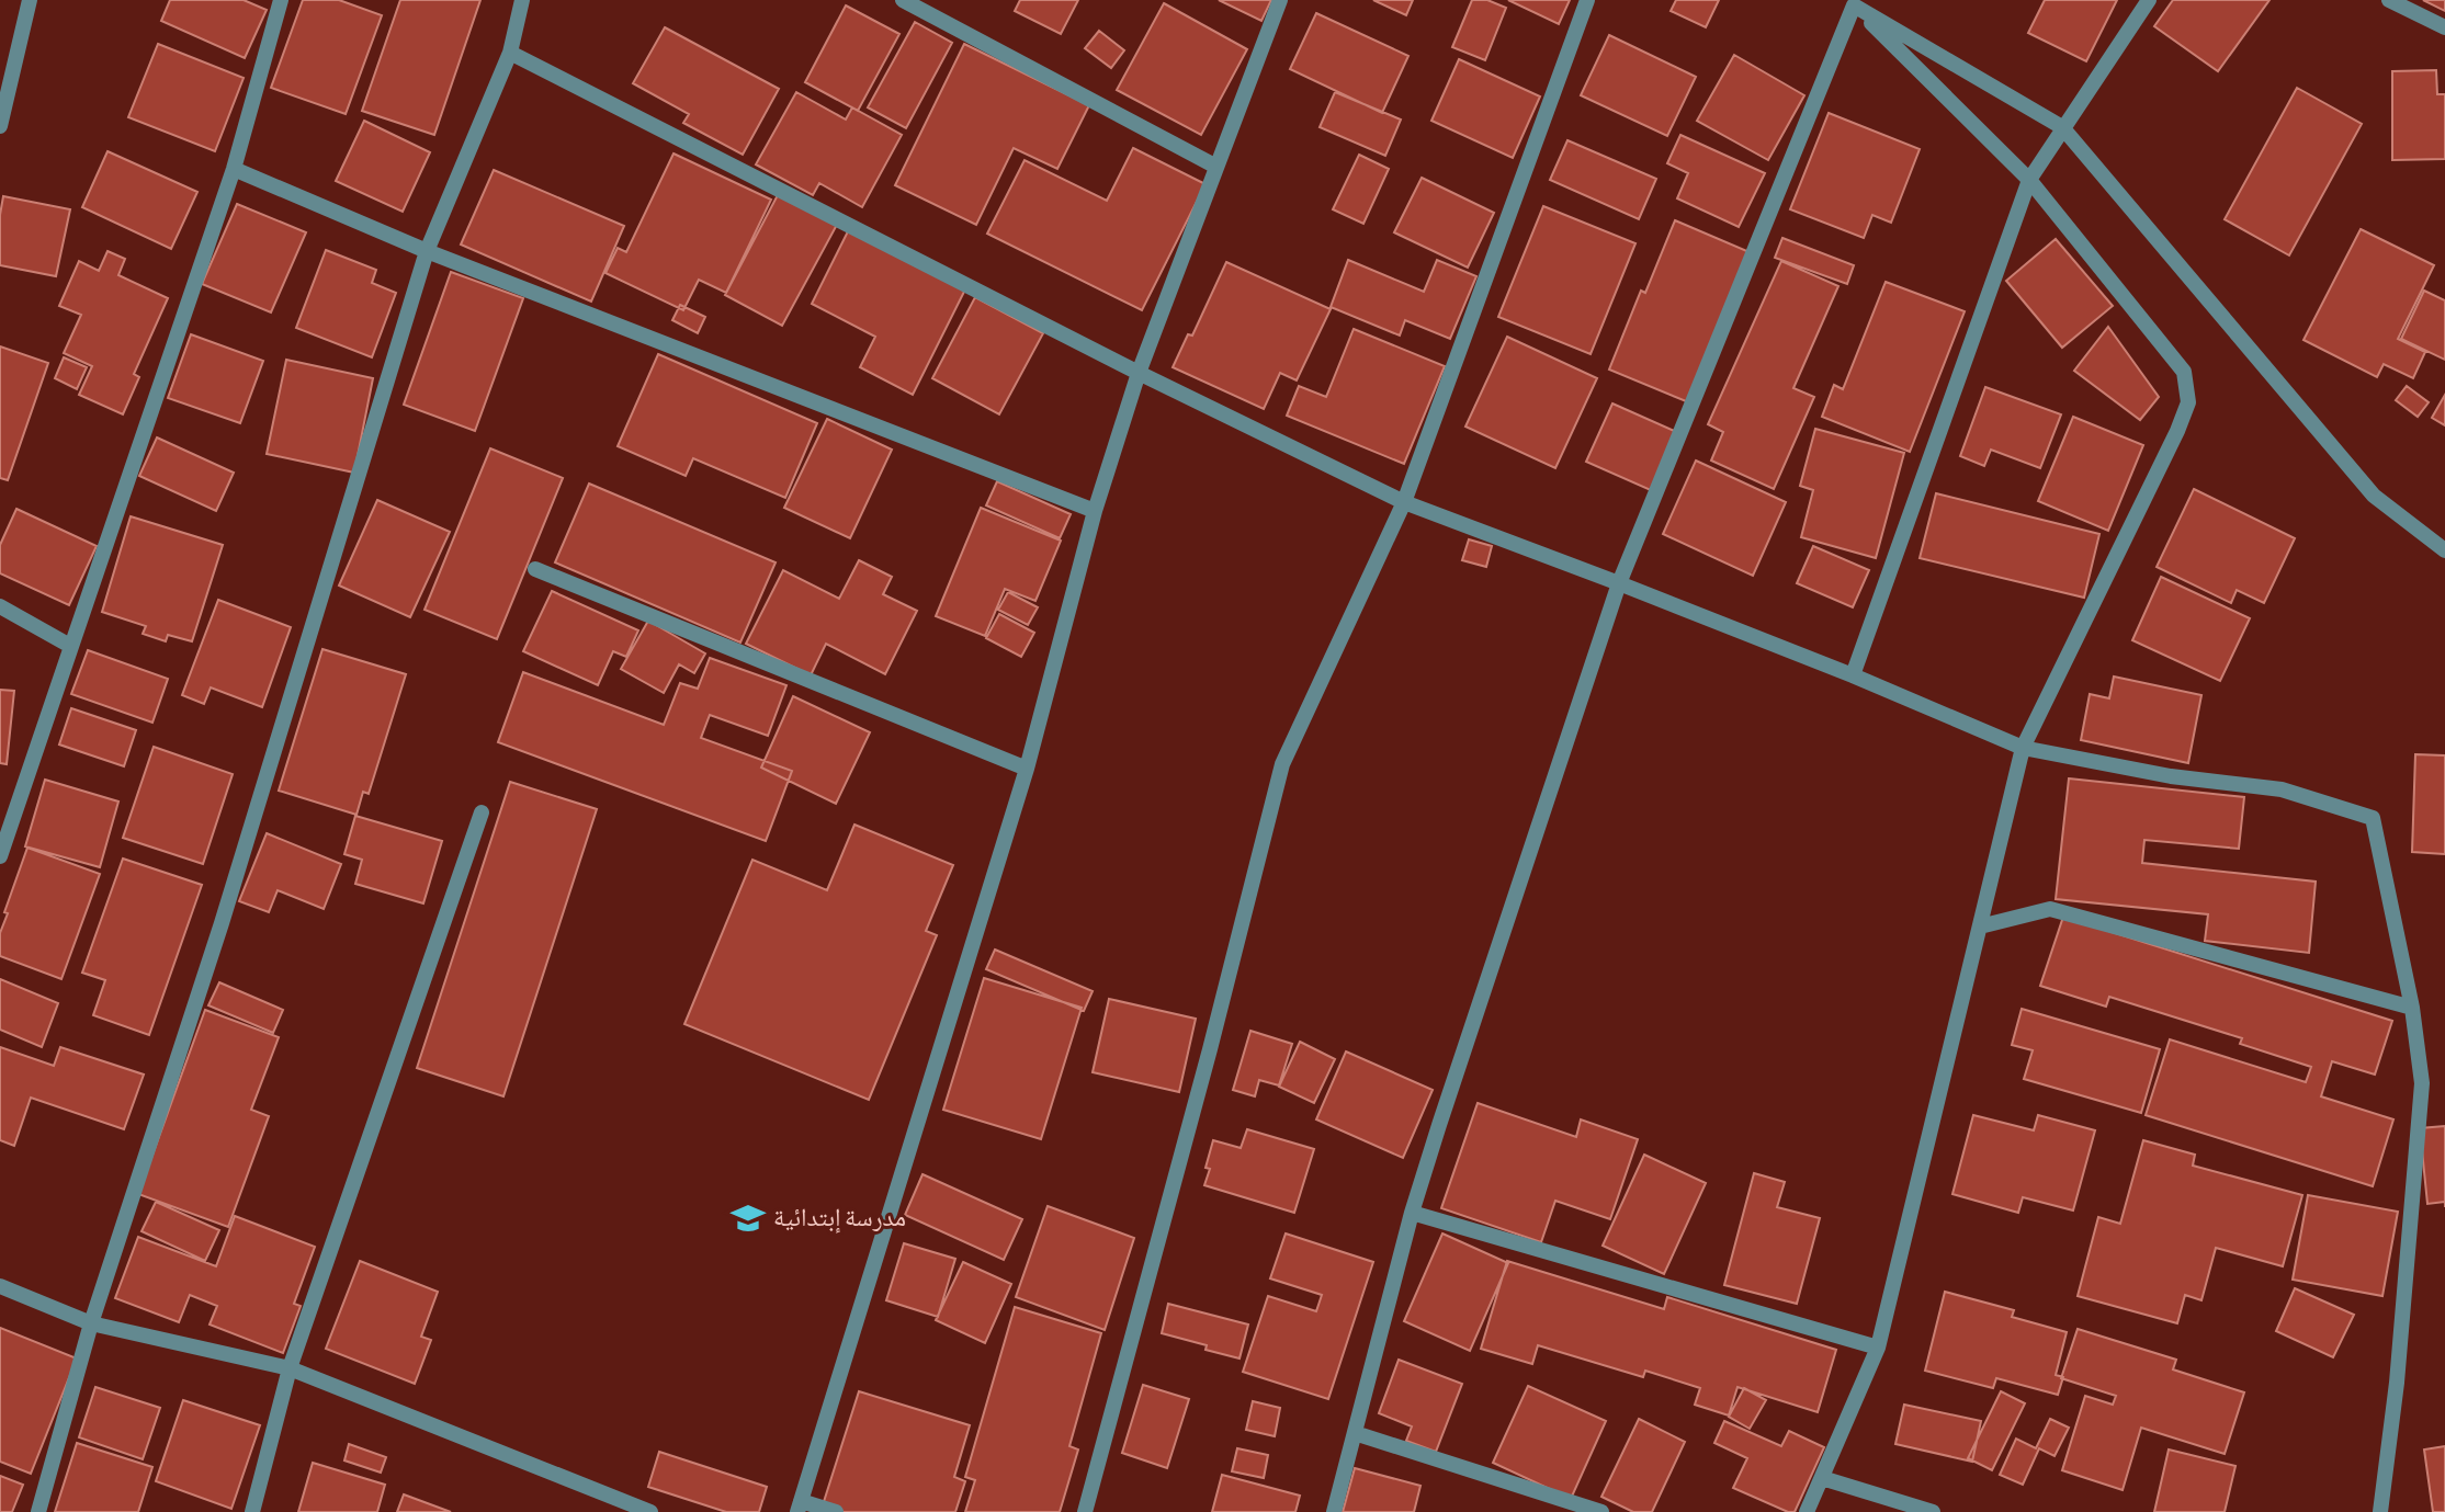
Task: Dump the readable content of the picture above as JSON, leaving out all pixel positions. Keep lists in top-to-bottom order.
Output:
{
  "places": {
    "school or university": ["مدرسة إبتدائية"]
  }
}
